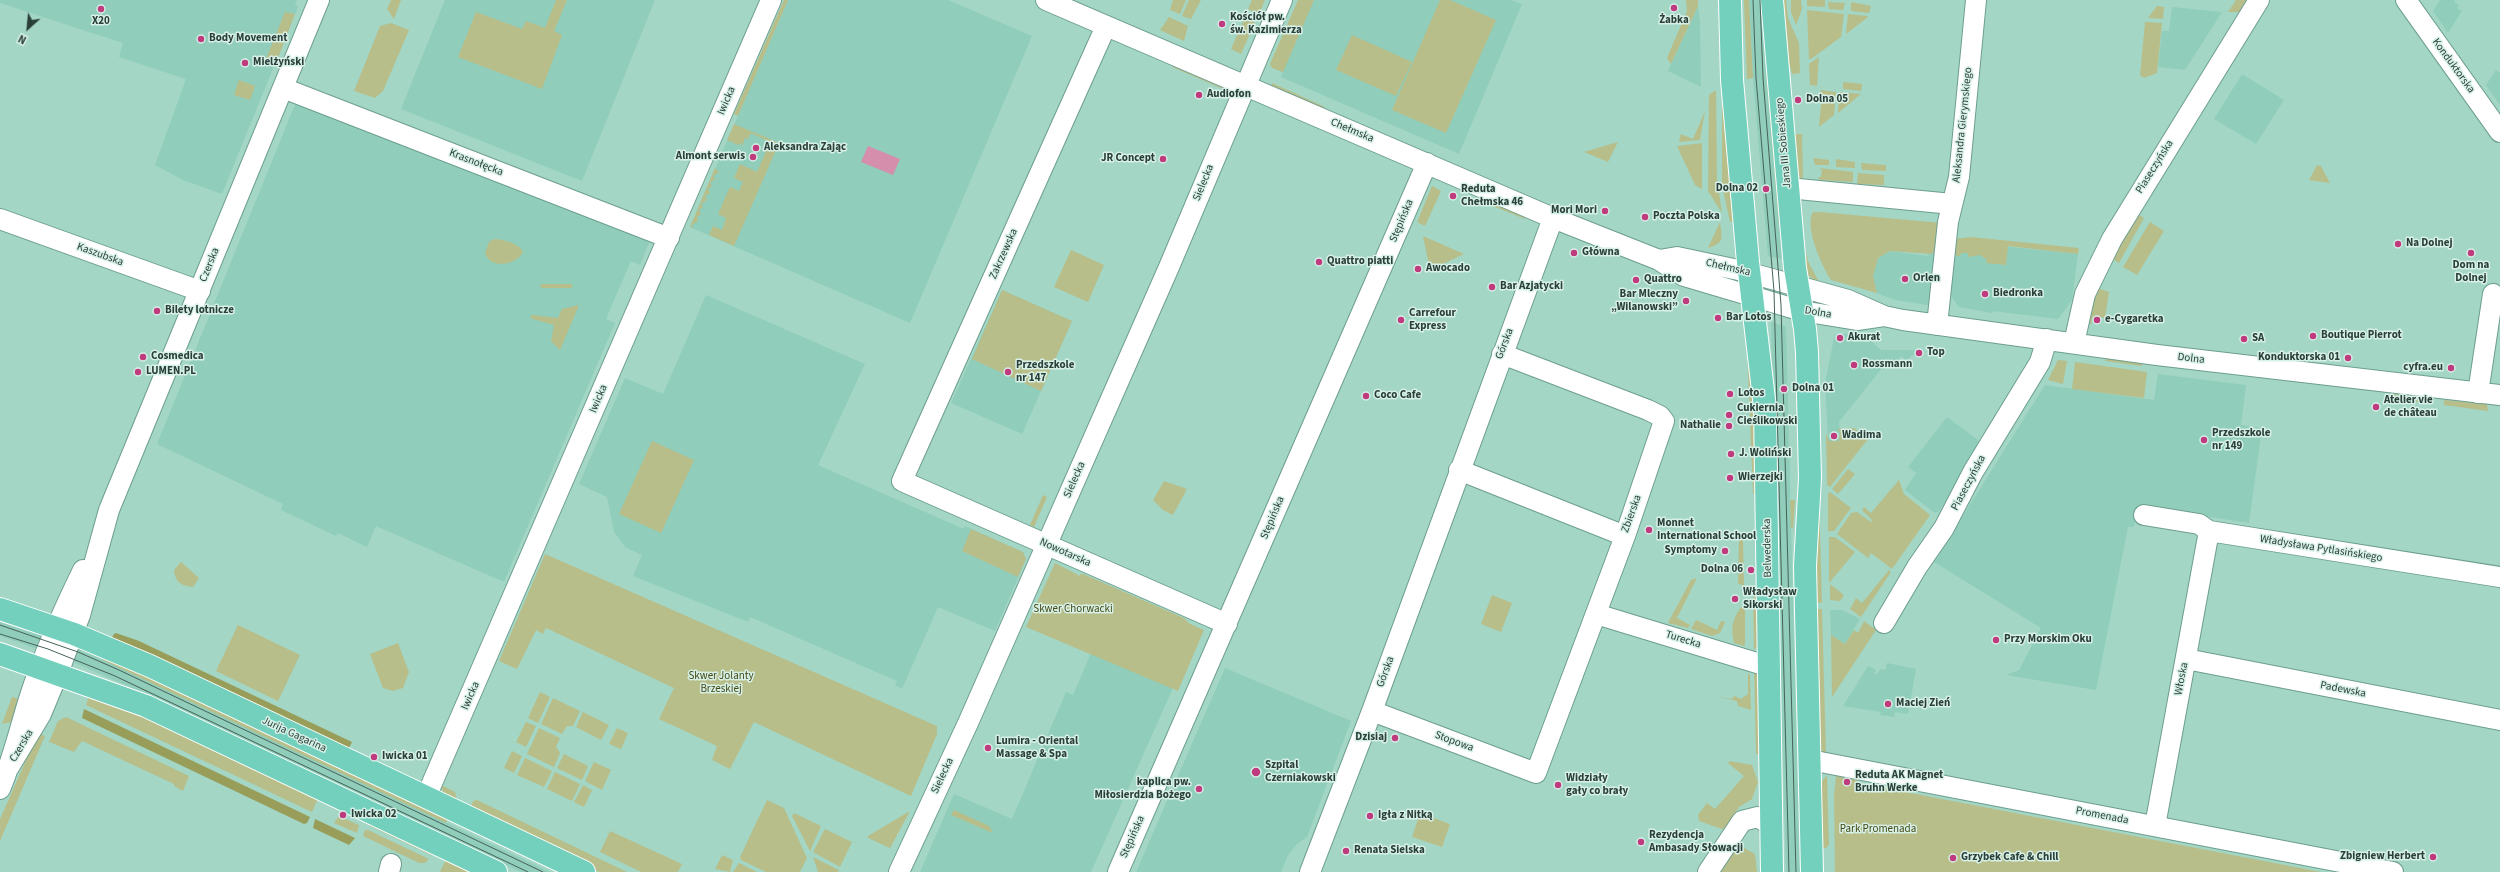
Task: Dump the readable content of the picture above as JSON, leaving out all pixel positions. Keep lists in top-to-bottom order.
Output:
{
  "streets": {
    "main road": ["Jana III Sobieskiego", "Belwederska", "Jurija Gagarina"],
    "street": [
      "Konduktorska",
      "Iwicka",
      "Aleksandra Gierymskiego",
      "Chełmska",
      "Krasnołęcka",
      "Piaseczyńska",
      "Sielecka",
      "Stępińska",
      "Zakrzewska",
      "Kaszubska",
      "Czerska",
      "Dolna",
      "Górska",
      "Zbierska",
      "Władysława Pytlasińskiego",
      "Nowotarska",
      "Turecka",
      "Włoska",
      "Padewska",
      "Stopowa",
      "Promenada"
    ]
  },
  "crossings": [
    ["Iwicka", "Krasnołęcka"],
    ["Iwicka", "Jurija Gagarina"],
    ["Aleksandra Gierymskiego", "Dolna"],
    ["Chełmska", "Jana III Sobieskiego"],
    ["Chełmska", "Sielecka"],
    ["Chełmska", "Stępińska"],
    ["Chełmska", "Zakrzewska"],
    ["Chełmska", "Dolna"],
    ["Chełmska", "Górska"],
    ["Chełmska", "Belwederska"],
    ["Jana III Sobieskiego", "Dolna"],
    ["Krasnołęcka", "Czerska"],
    ["Piaseczyńska", "Dolna"],
    ["Sielecka", "Nowotarska"],
    ["Stępińska", "Nowotarska"],
    ["Zakrzewska", "Nowotarska"],
    ["Kaszubska", "Czerska"],
    ["Czerska", "Jurija Gagarina"],
    ["Dolna", "Belwederska"],
    ["Górska", "Zbierska"],
    ["Górska", "Stopowa"],
    ["Zbierska", "Turecka"],
    ["Zbierska", "Stopowa"],
    ["Belwederska", "Turecka"],
    ["Władysława Pytlasińskiego", "Włoska"],
    ["Włoska", "Padewska"],
    ["Włoska", "Promenada"]
  ],
  "parks": ["Skwer Chorwacki", "Skwer Jolanty Brzeskiej", "Park Promenada"],
  "places": [
    "Żabka",
    "X20",
    "Kościół pw. św. Kazimierza",
    "Body Movement",
    "Mielżyński",
    "Audiofon",
    "Dolna 05",
    "Aleksandra Zając",
    "Almont serwis",
    "JR Concept",
    "Dolna 02",
    "Reduta Chełmska 46",
    "Mori Mori",
    "Poczta Polska",
    "Na Dolnej",
    "Główna",
    "Dom na Dolnej",
    "Quattro piatti",
    "Awocado",
    "Orlen",
    "Quattro",
    "Bar Azjatycki",
    "Biedronka",
    "Bar Mleczny „Wilanowski”",
    "Bilety lotnicze",
    "Bar Lotos",
    "Carrefour Express",
    "e-Cygaretka",
    "Boutique Pierrot",
    "Akurat",
    "SA",
    "Top",
    "Cosmedica",
    "Konduktorska 01",
    "Rossmann",
    "cyfra.eu",
    "LUMEN.PL",
    "Przedszkole nr 147",
    "Dolna 01",
    "Lotos",
    "Coco Cafe",
    "Atelier vie de château",
    "Cukiernia Cieślikowski",
    "Nathalie",
    "Wadima",
    "Przedszkole nr 149",
    "J. Woliński",
    "Wierzejki",
    "Monnet International School",
    "Symptomy",
    "Dolna 06",
    "Władysław Sikorski",
    "Przy Morskim Oku",
    "Maciej Zień",
    "Dzisiaj",
    "Lumira - Oriental Massage & Spa",
    "Iwicka 01",
    "Szpital Czerniakowski",
    "Reduta AK Magnet Bruhn Werke",
    "Widziały gały co brały",
    "kaplica pw. Miłosierdzia Bożego",
    "Iwicka 02",
    "Igła z Nitką",
    "Rezydencja Ambasady Słowacji",
    "Renata Sielska",
    "Zbigniew Herbert",
    "Grzybek Cafe & Chill"
  ],
  "north": "bottom left"
}
